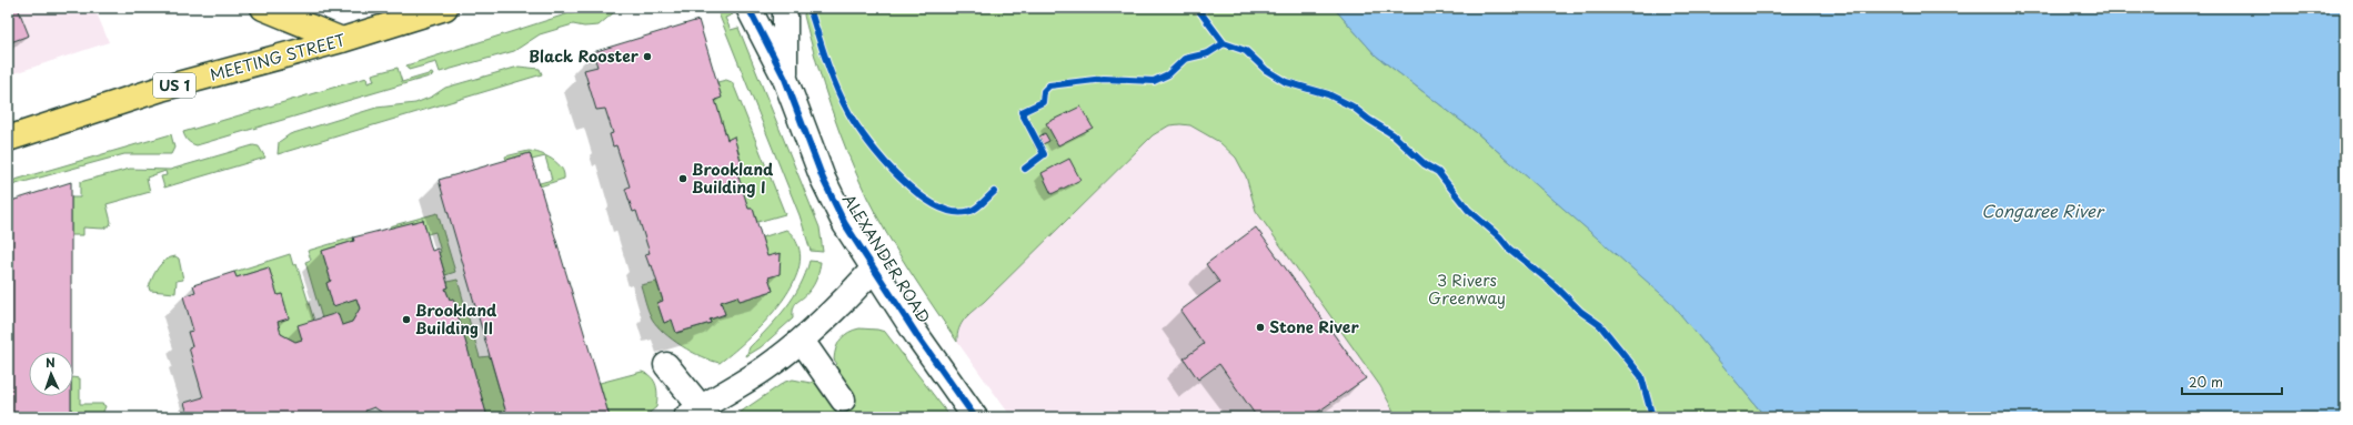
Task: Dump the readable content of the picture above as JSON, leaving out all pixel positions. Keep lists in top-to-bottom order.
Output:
{
  "streets": {
    "main road": ["MEETING STREET", "US 1"],
    "street": ["ALEXANDER ROAD"]
  },
  "water": ["Congaree River"],
  "parks": ["3 Rivers Greenway"],
  "places": [
    "Black Rooster",
    "Brookland Building I",
    "Brookland Building II",
    "Stone River"
  ],
  "scale_bar": "20 m",
  "north": "top"
}
